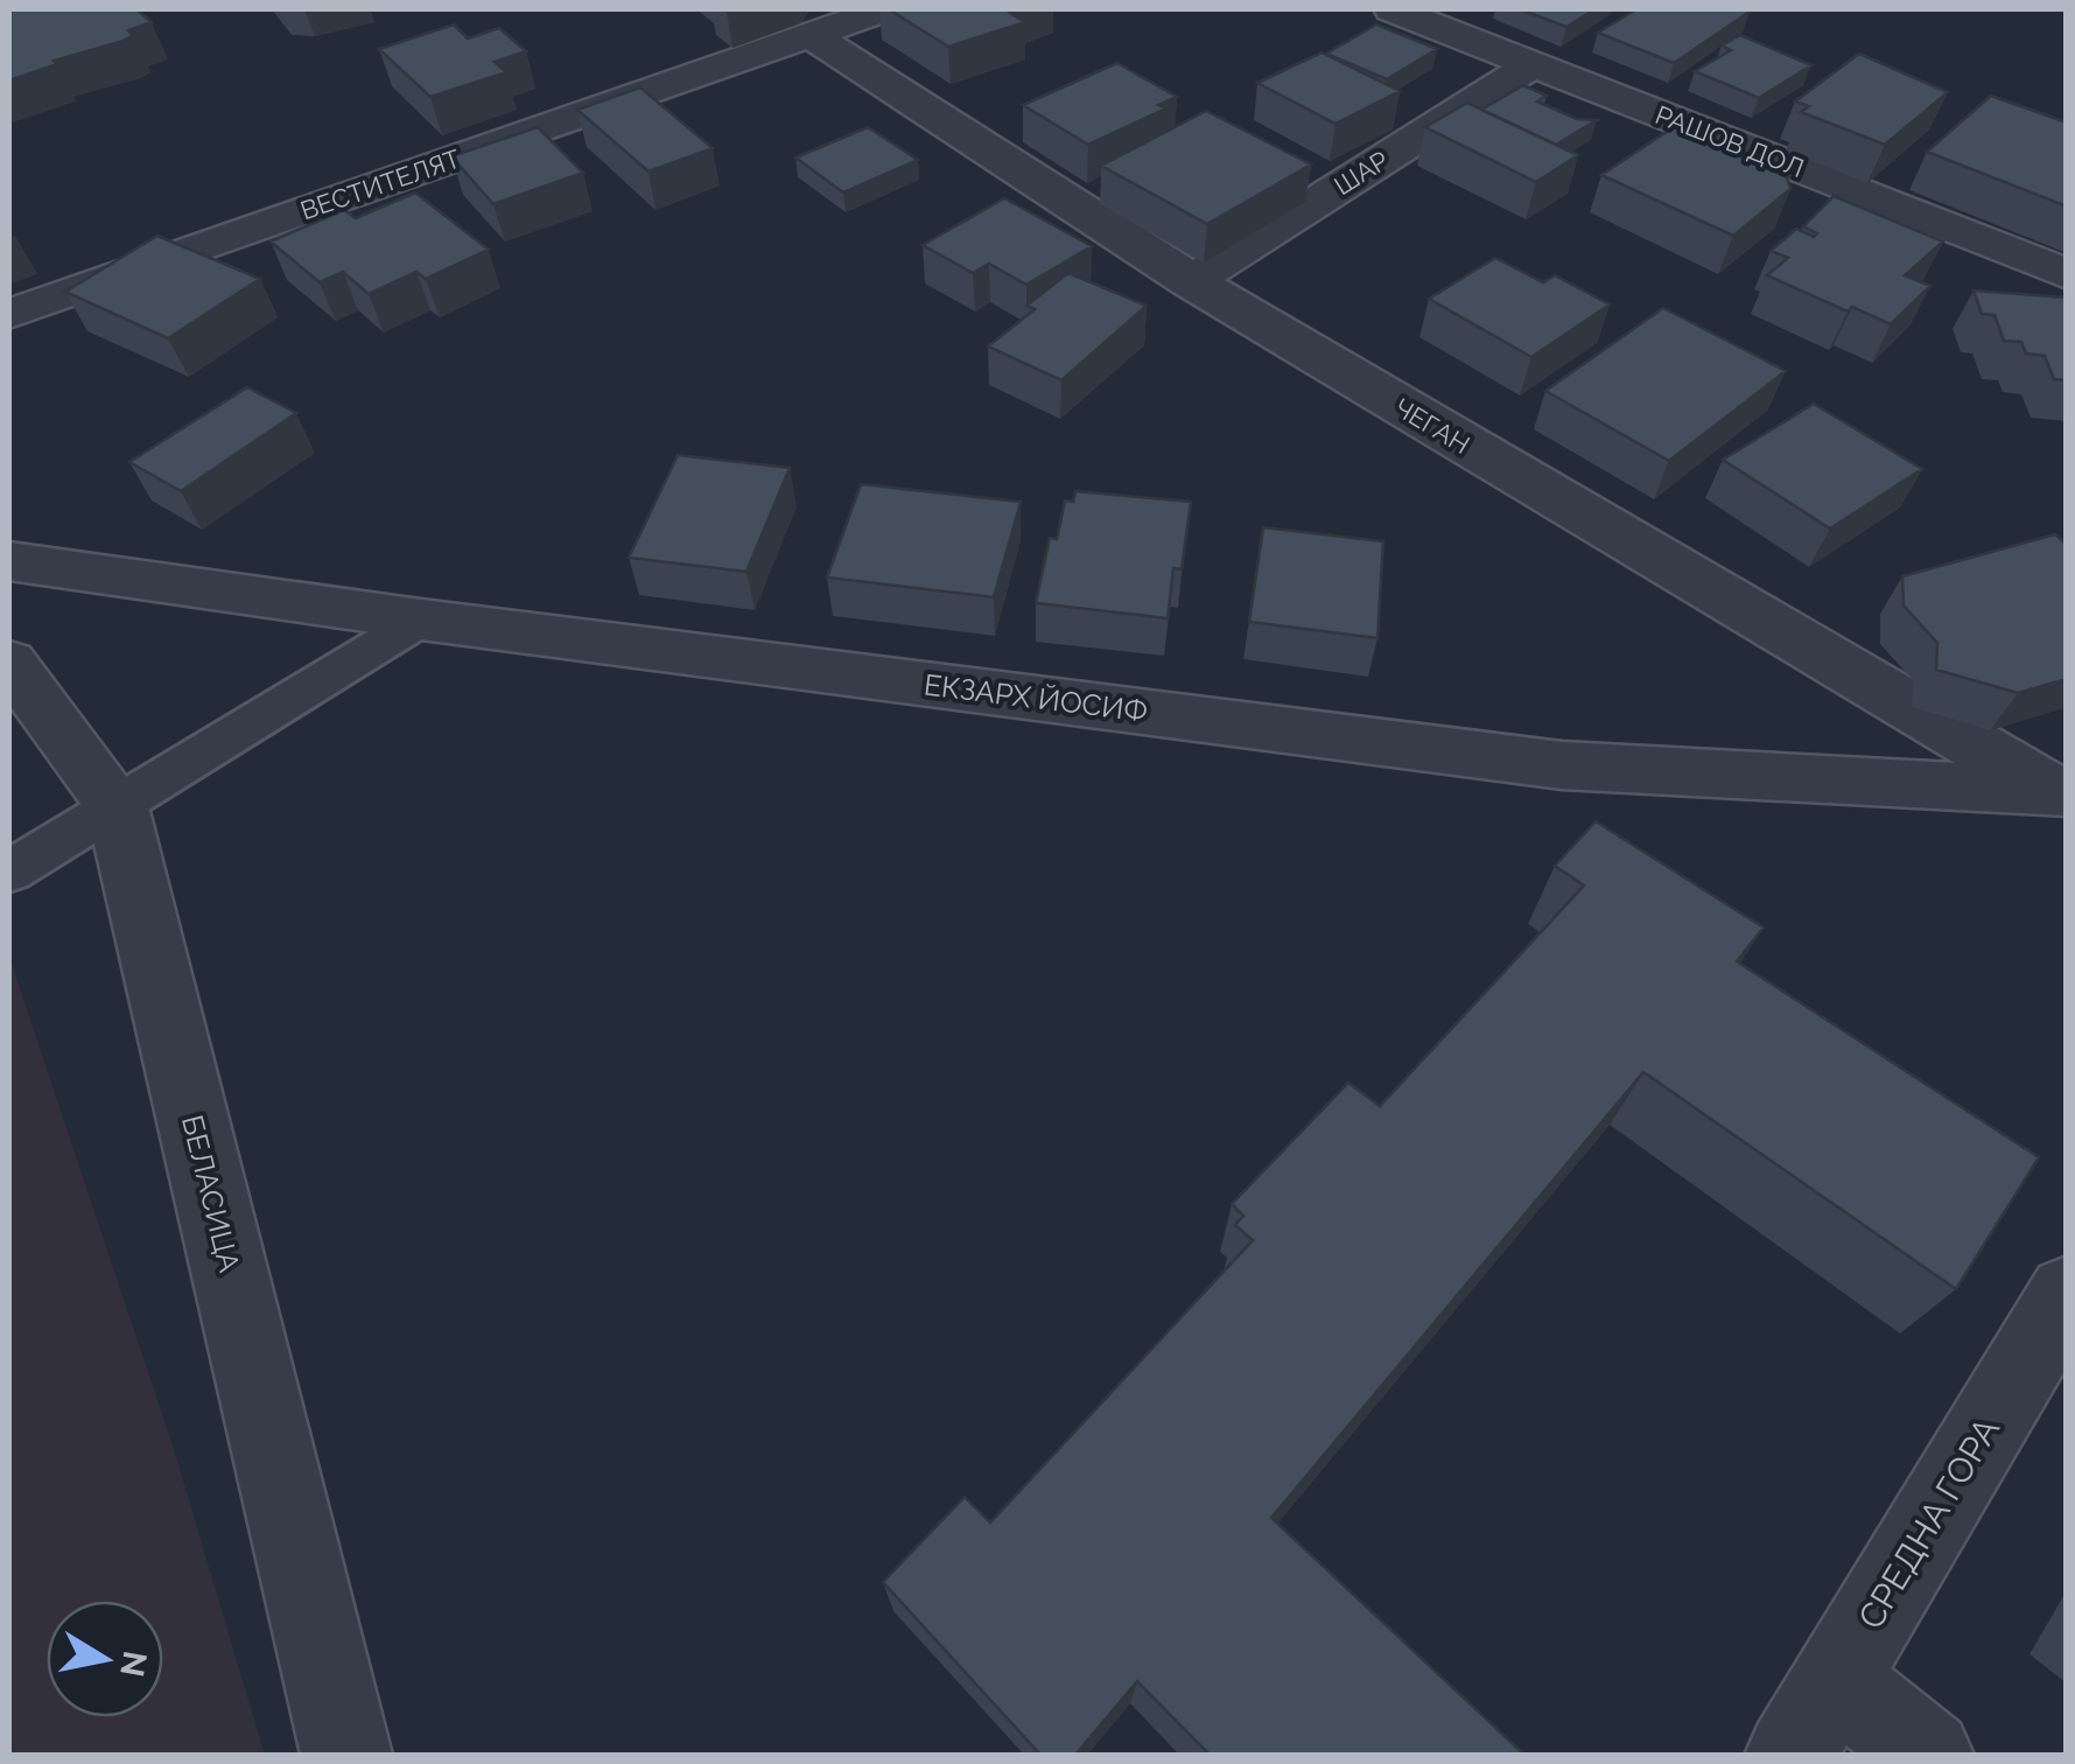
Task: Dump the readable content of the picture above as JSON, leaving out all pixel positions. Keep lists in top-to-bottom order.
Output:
{
  "streets": {
    "street": [
      "РАШОВ ДОЛ",
      "ШАР",
      "ВЕСТИТЕЛЯТ",
      "ЧЕГАН",
      "ЕКЗАРХ ЙОСИФ",
      "БЕЛАСИЦА",
      "СРЕДНА ГОРА"
    ]
  },
  "crossings": [
    ["РАШОВ ДОЛ", "ШАР"],
    ["ШАР", "ЧЕГАН"],
    ["ВЕСТИТЕЛЯТ", "ЧЕГАН"],
    ["ЧЕГАН", "ЕКЗАРХ ЙОСИФ"]
  ],
  "north": "right"
}
